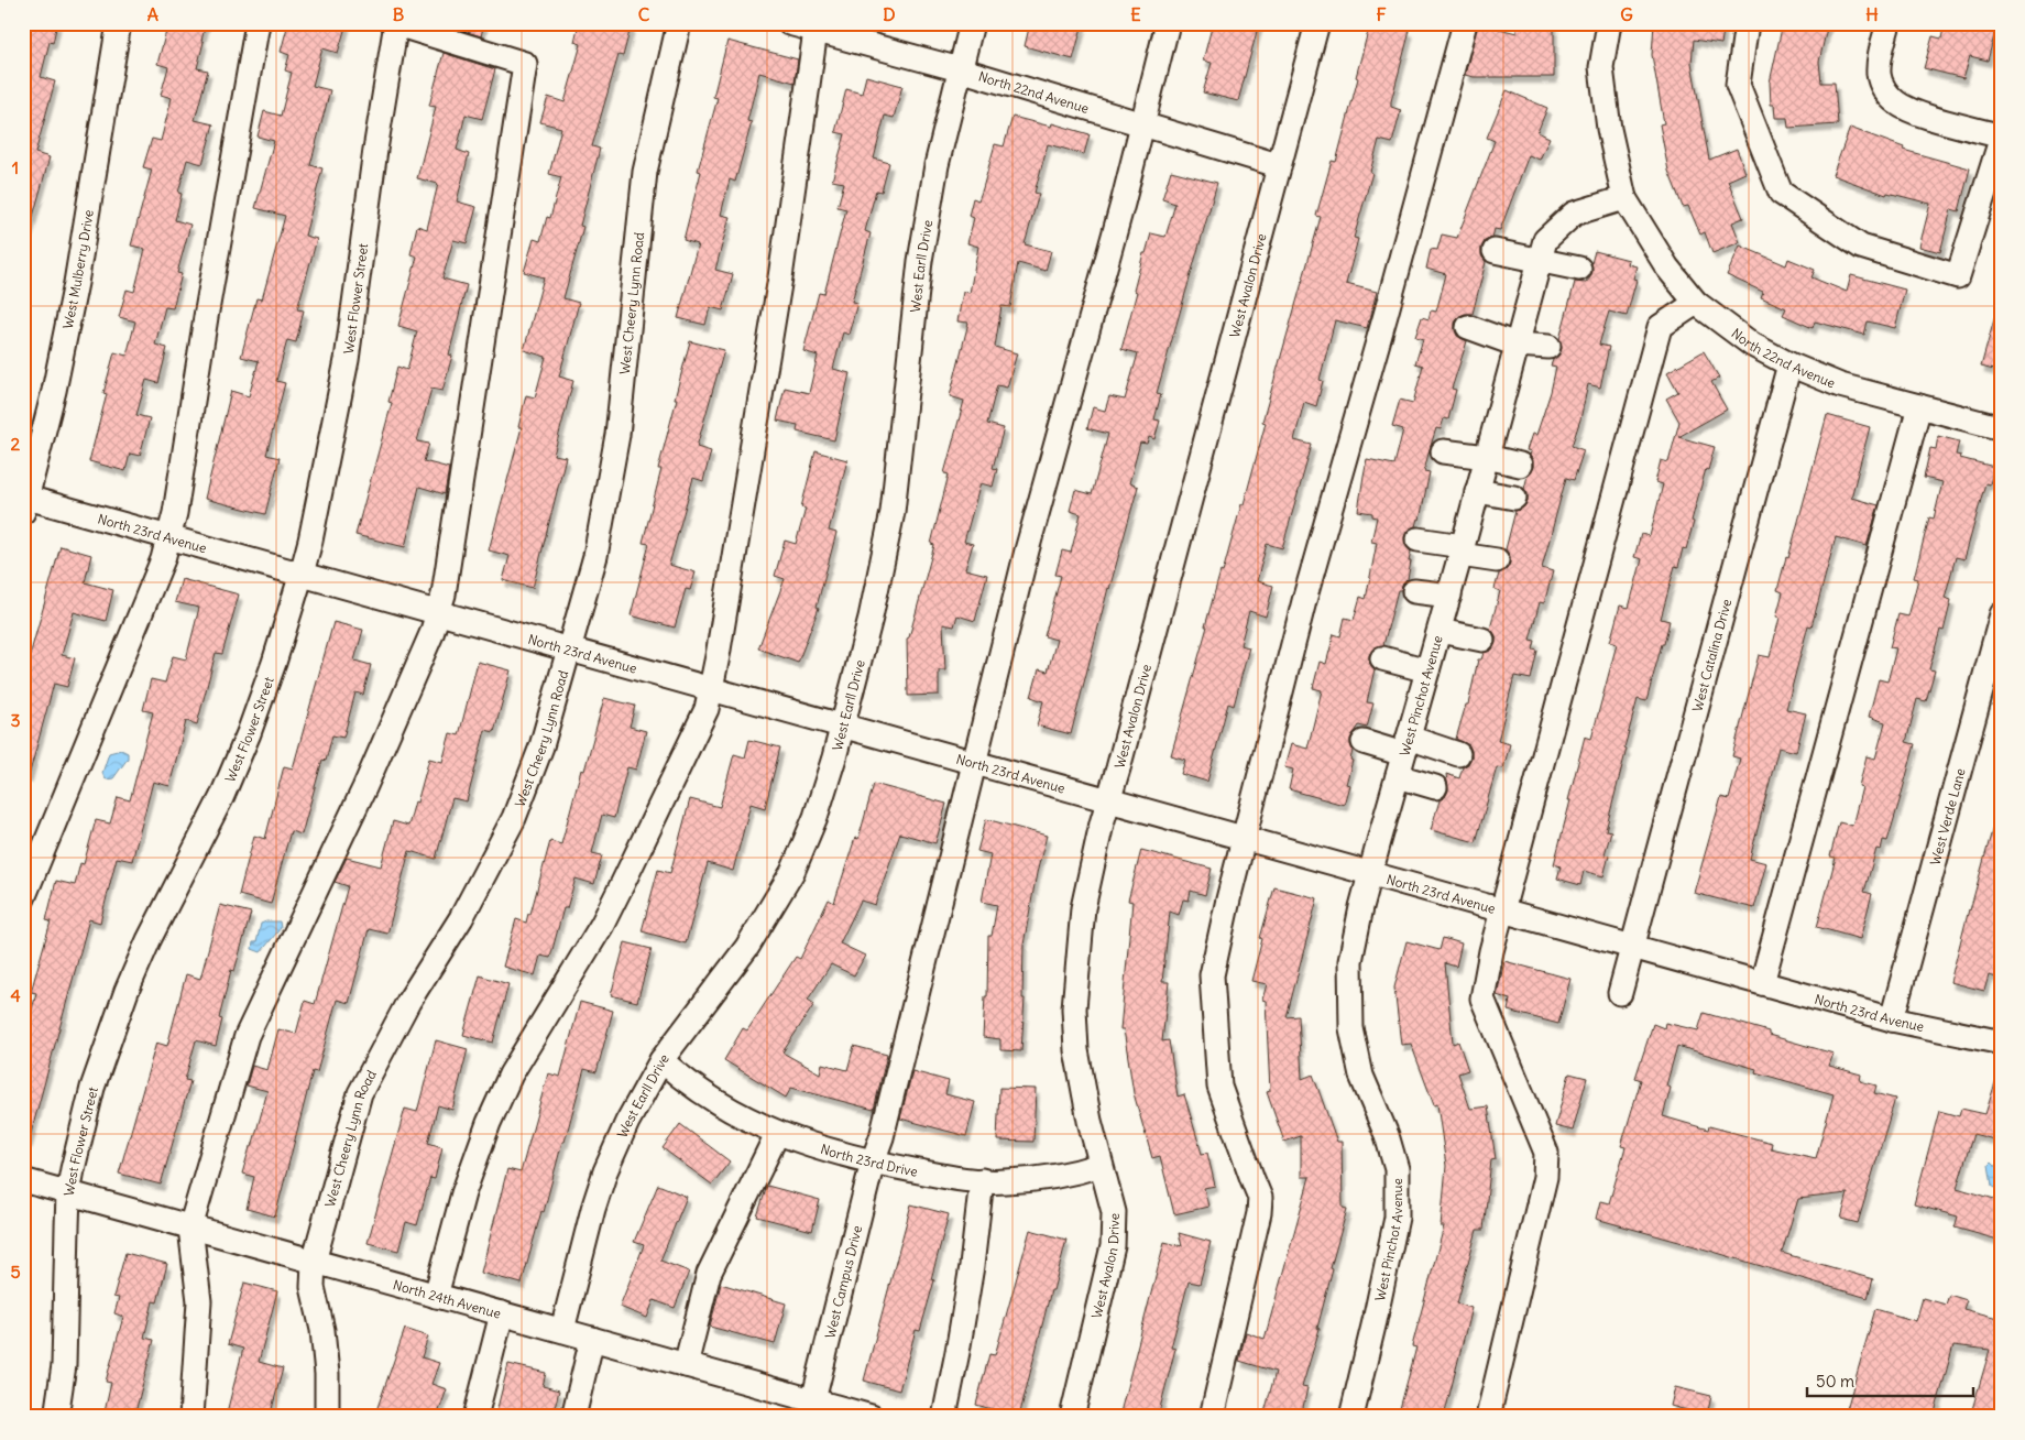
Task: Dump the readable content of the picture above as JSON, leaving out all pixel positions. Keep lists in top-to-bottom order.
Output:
{
  "streets": {
    "street": [
      "North 22nd Avenue",
      "West Earll Drive",
      "West Mulberry Drive",
      "West Avalon Drive",
      "West Flower Street",
      "West Cheery Lynn Road",
      "North 23rd Avenue",
      "West Catalina Drive",
      "West Pinchot Avenue",
      "West Verde Lane",
      "North 23rd Drive",
      "West Campus Drive",
      "North 24th Avenue"
    ]
  },
  "crossings": [
    ["North 22nd Avenue", "West Earll Drive"],
    ["North 22nd Avenue", "West Avalon Drive"],
    ["North 22nd Avenue", "West Catalina Drive"],
    ["North 22nd Avenue", "West Pinchot Avenue"],
    ["North 22nd Avenue", "West Campus Drive"],
    ["West Earll Drive", "North 23rd Avenue"],
    ["West Earll Drive", "North 23rd Drive"],
    ["West Earll Drive", "North 24th Avenue"],
    ["West Mulberry Drive", "North 23rd Avenue"],
    ["West Avalon Drive", "North 23rd Avenue"],
    ["West Avalon Drive", "North 23rd Drive"],
    ["West Flower Street", "North 23rd Avenue"],
    ["West Flower Street", "North 24th Avenue"],
    ["West Cheery Lynn Road", "North 23rd Avenue"],
    ["West Cheery Lynn Road", "North 24th Avenue"],
    ["North 23rd Avenue", "West Catalina Drive"],
    ["North 23rd Avenue", "West Pinchot Avenue"],
    ["North 23rd Avenue", "West Verde Lane"],
    ["North 23rd Avenue", "West Campus Drive"],
    ["North 23rd Drive", "West Campus Drive"],
    ["West Campus Drive", "North 24th Avenue"]
  ],
  "scale_bar": "50 m",
  "grid": {
    "columns": [
      "A",
      "B",
      "C",
      "D",
      "E",
      "F",
      "G",
      "H"
    ],
    "rows": [
      "1",
      "2",
      "3",
      "4",
      "5"
    ]
  }
}
